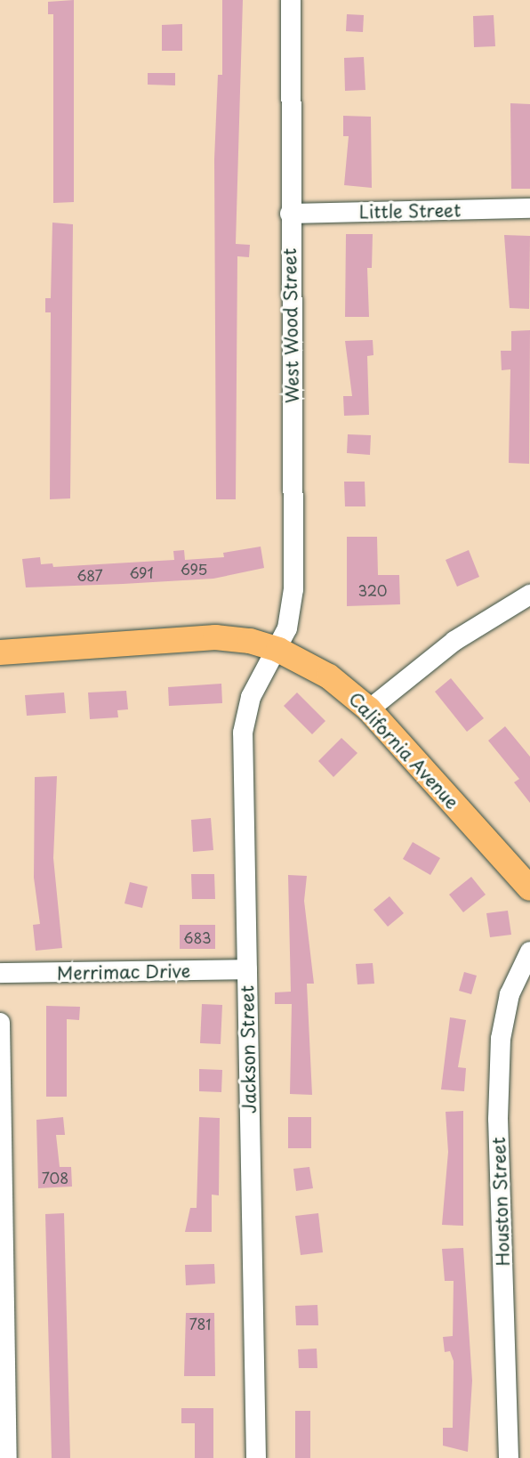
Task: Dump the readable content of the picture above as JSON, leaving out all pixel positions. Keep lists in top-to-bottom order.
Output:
{
  "streets": {
    "main road": ["California Avenue"],
    "street": [
      "Little Street",
      "West Wood Street",
      "Merrimac Drive",
      "Jackson Street",
      "Houston Street"
    ]
  },
  "crossings": [
    ["Little Street", "West Wood Street"],
    ["West Wood Street", "California Avenue"],
    ["West Wood Street", "Jackson Street"],
    ["California Avenue", "Jackson Street"],
    ["Merrimac Drive", "Jackson Street"]
  ],
  "house_numbers": [
    "695",
    "691",
    "687",
    "320",
    "683",
    "708",
    "781"
  ]
}
